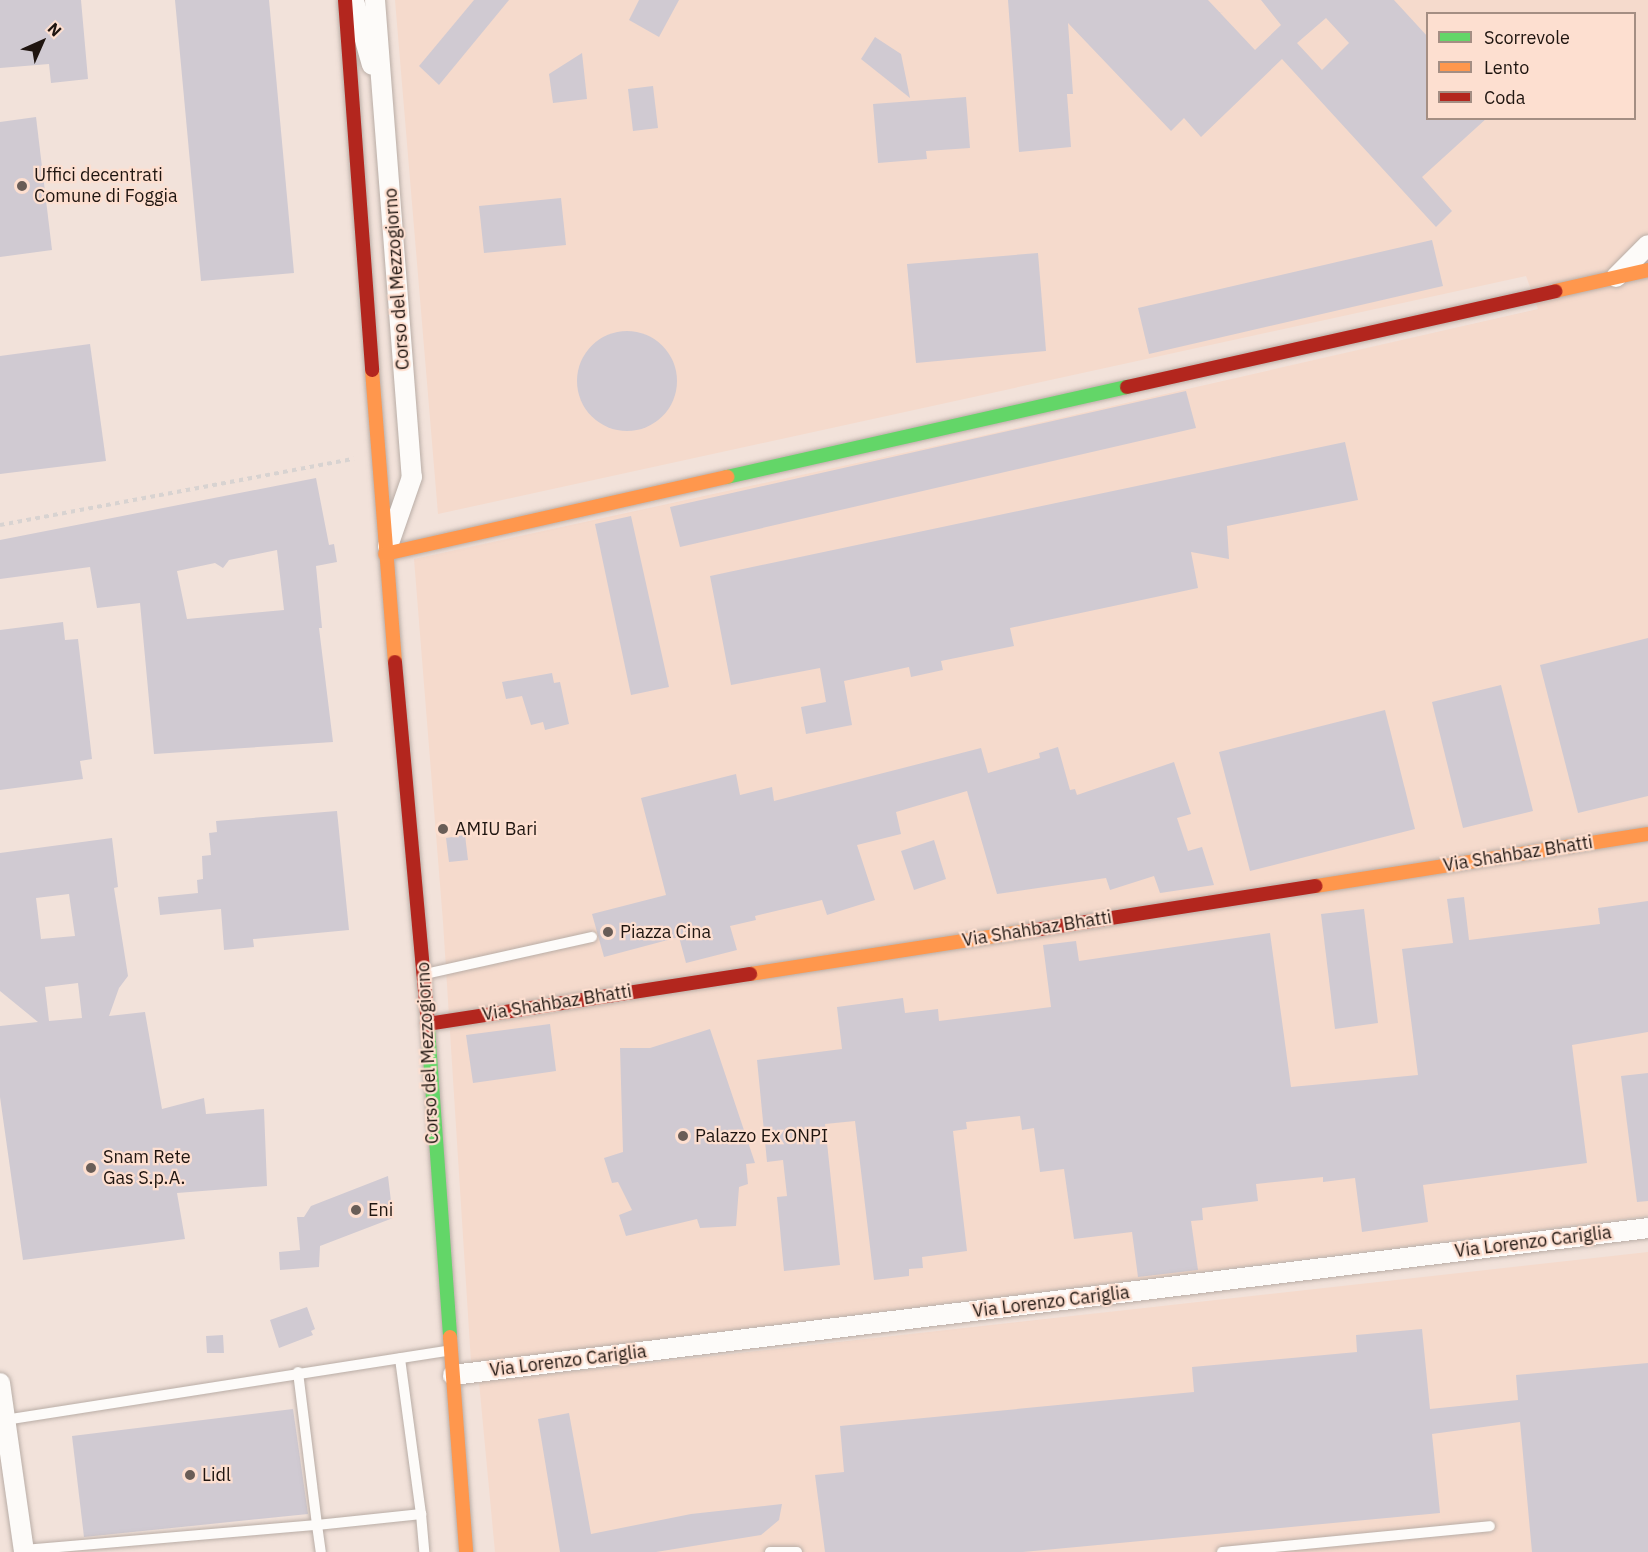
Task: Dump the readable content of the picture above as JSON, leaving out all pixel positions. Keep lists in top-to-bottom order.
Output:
{
  "streets": {
    "street": ["Corso del Mezzogiorno", "Via Shahbaz Bhatti", "Via Lorenzo Cariglia"]
  },
  "crossings": [
    ["Corso del Mezzogiorno", "Via Shahbaz Bhatti"],
    ["Corso del Mezzogiorno", "Via Lorenzo Cariglia"]
  ],
  "places": [
    "Uffici decentrati Comune di Foggia",
    "AMIU Bari",
    "Piazza Cina",
    "Palazzo Ex ONPI",
    "Snam Rete Gas S.p.A.",
    "Eni",
    "Lidl"
  ],
  "legend": ["Scorrevole", "Lento", "Coda"],
  "north": "top right"
}
